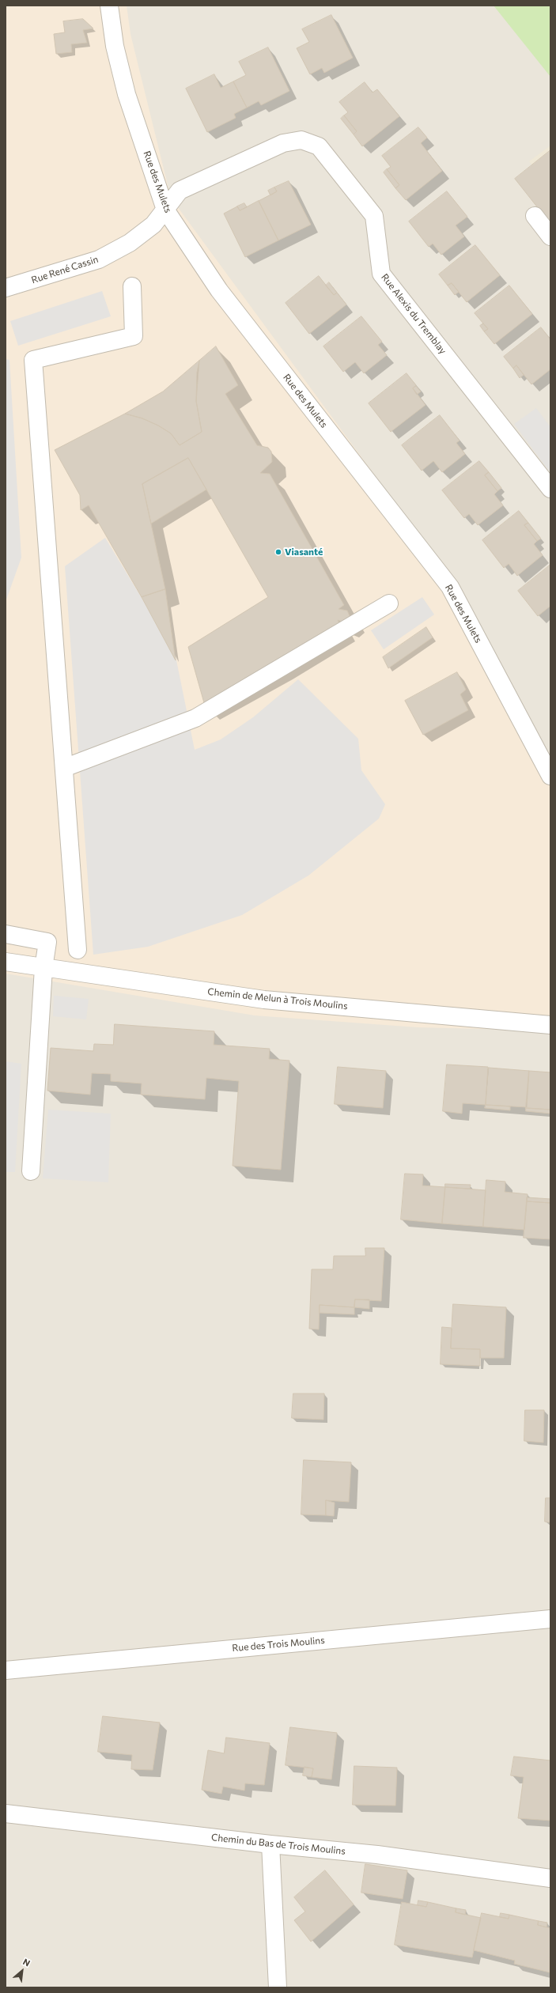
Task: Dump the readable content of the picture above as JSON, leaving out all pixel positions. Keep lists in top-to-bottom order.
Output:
{
  "streets": {
    "street": [
      "Rue des Mulets",
      "Rue René Cassin",
      "Rue Alexis du Tremblay",
      "Chemin de Melun à Trois Moulins",
      "Rue des Trois Moulins",
      "Chemin du Bas de Trois Moulins"
    ]
  },
  "crossings": [
    ["Rue des Mulets", "Rue René Cassin"],
    ["Rue des Mulets", "Rue Alexis du Tremblay"],
    ["Rue René Cassin", "Rue Alexis du Tremblay"]
  ],
  "places": ["Viasanté"],
  "north": "top right"
}
